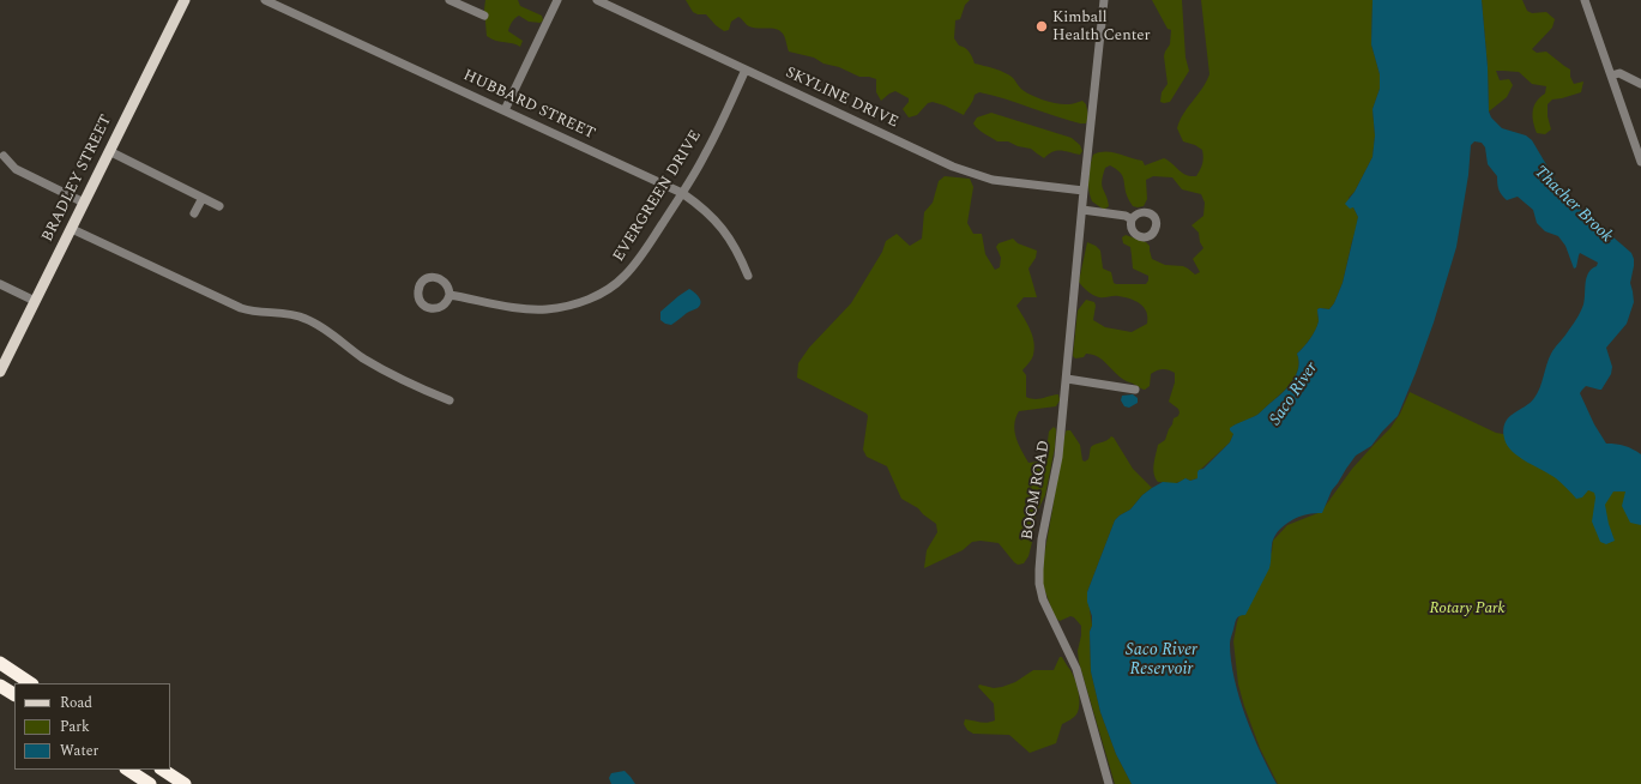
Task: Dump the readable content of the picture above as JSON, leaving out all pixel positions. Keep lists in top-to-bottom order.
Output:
{
  "streets": {
    "main road": ["BRADLEY STREET"],
    "street": [
      "SKYLINE DRIVE",
      "HUBBARD STREET",
      "EVERGREEN DRIVE",
      "BOOM ROAD"
    ]
  },
  "crossings": [
    ["SKYLINE DRIVE", "EVERGREEN DRIVE"],
    ["SKYLINE DRIVE", "BOOM ROAD"],
    ["HUBBARD STREET", "EVERGREEN DRIVE"]
  ],
  "water": ["Thacher Brook", "Saco River", "Saco River Reservoir"],
  "parks": ["Rotary Park"],
  "places": ["Kimball Health Center"],
  "legend": ["Road", "Park", "Water"]
}
